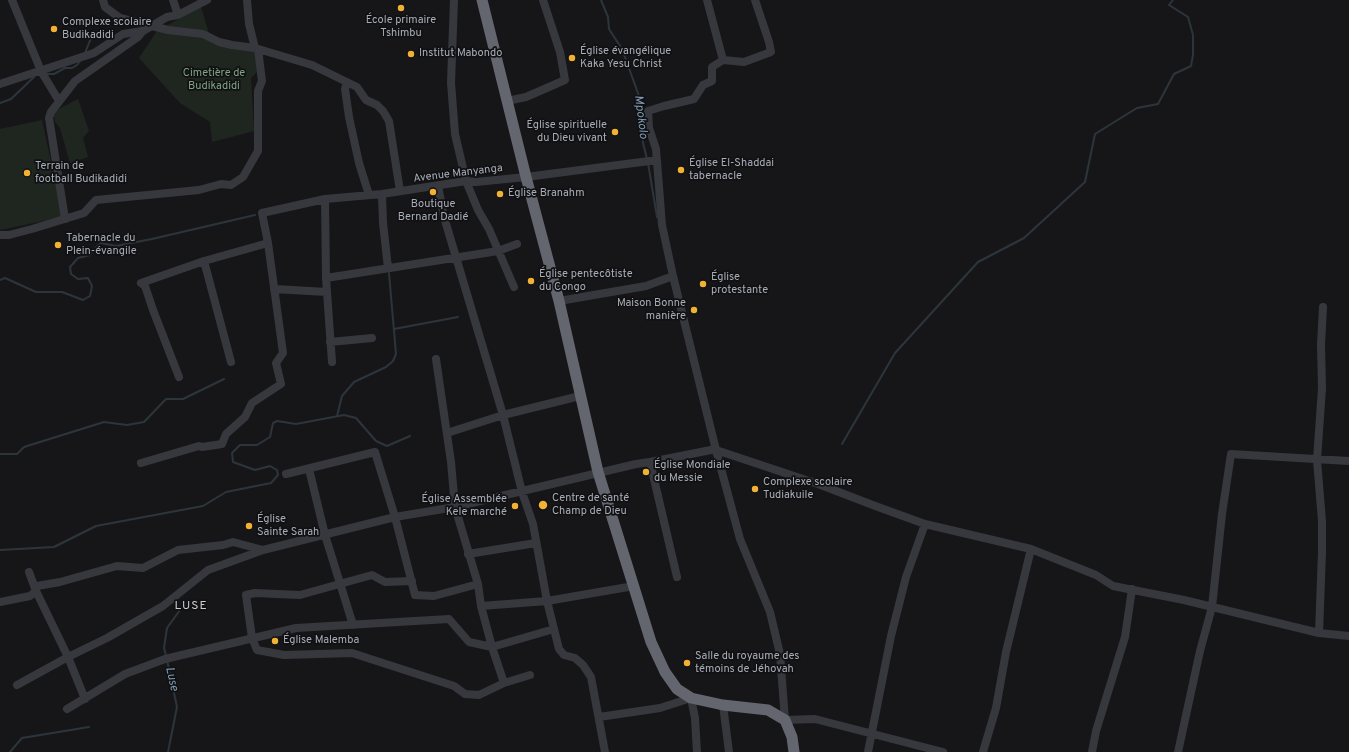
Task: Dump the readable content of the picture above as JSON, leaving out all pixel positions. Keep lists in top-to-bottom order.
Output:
{
  "streets": {
    "street": ["Avenue Manyanga"]
  },
  "districts": ["LUSE"],
  "water": ["Mpokolo", "Luse"],
  "parks": ["Cimetière de Budikadidi"],
  "places": [
    "École primaire Tshimbu",
    "Complexe scolaire Budikadidi",
    "Institut Mabondo",
    "Église évangélique Kaka Yesu Christ",
    "Église spirituelle du Dieu vivant",
    "Église El-Shaddai tabernacle",
    "Terrain de football Budikadidi",
    "Boutique Bernard Dadié",
    "Église Branahm",
    "Tabernacle du Plein-évangile",
    "Église pentecôtiste du Congo",
    "Église protestante",
    "Maison Bonne manière",
    "Église Mondiale du Messie",
    "Complexe scolaire Tudiakuile",
    "Centre de santé Champ de Dieu",
    "Église Assemblée Kele marché",
    "Église Sainte Sarah",
    "Église Malemba",
    "Salle du royaume des témoins de Jéhovah"
  ]
}
